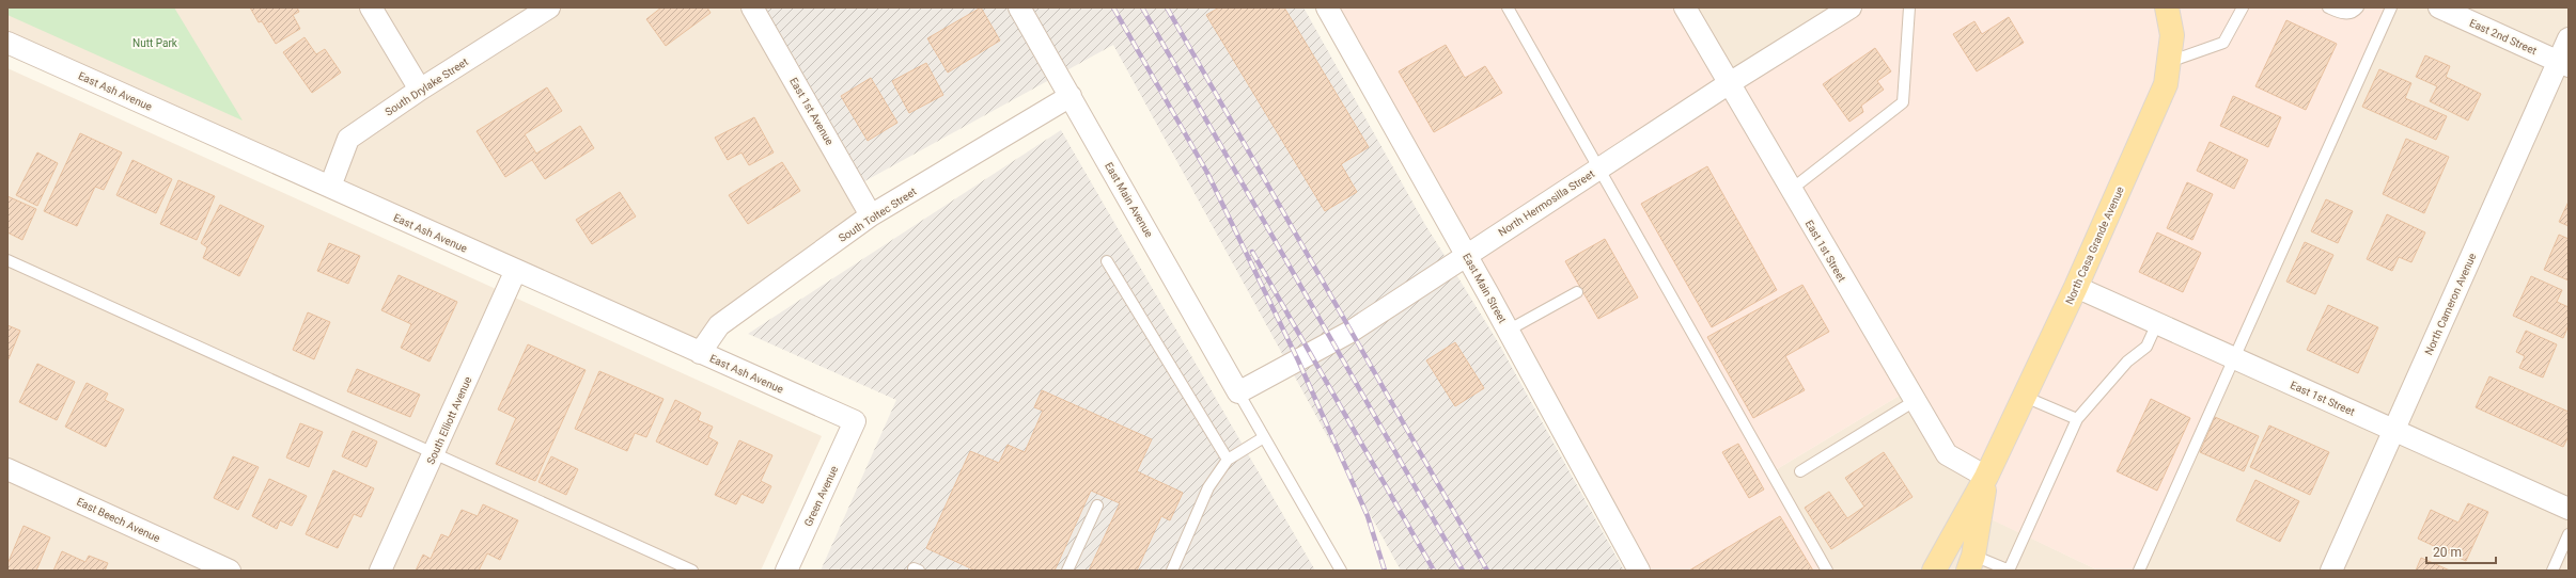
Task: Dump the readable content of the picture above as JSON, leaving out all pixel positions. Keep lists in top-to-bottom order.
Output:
{
  "streets": {
    "main road": ["North Casa Grande Avenue"],
    "street": [
      "East 2nd Street",
      "South Drylake Street",
      "East Ash Avenue",
      "East 1st Avenue",
      "East Main Avenue",
      "North Hermosilla Street",
      "South Toltec Street",
      "East 1st Street",
      "East Main Street",
      "North Cameron Avenue",
      "South Elliott Avenue",
      "Green Avenue",
      "East Beech Avenue"
    ]
  },
  "crossings": [
    ["East 2nd Street", "North Cameron Avenue"],
    ["South Drylake Street", "East Ash Avenue"],
    ["East Ash Avenue", "South Toltec Street"],
    ["East Ash Avenue", "South Elliott Avenue"],
    ["East Ash Avenue", "Green Avenue"],
    ["East 1st Avenue", "South Toltec Street"],
    ["East Main Avenue", "North Hermosilla Street"],
    ["East Main Avenue", "South Toltec Street"],
    ["North Hermosilla Street", "East 1st Street"],
    ["North Hermosilla Street", "East Main Street"],
    ["North Casa Grande Avenue", "East 1st Street"],
    ["East 1st Street", "North Cameron Avenue"]
  ],
  "parks": ["Nutt Park"],
  "scale_bar": "20 m"
}
